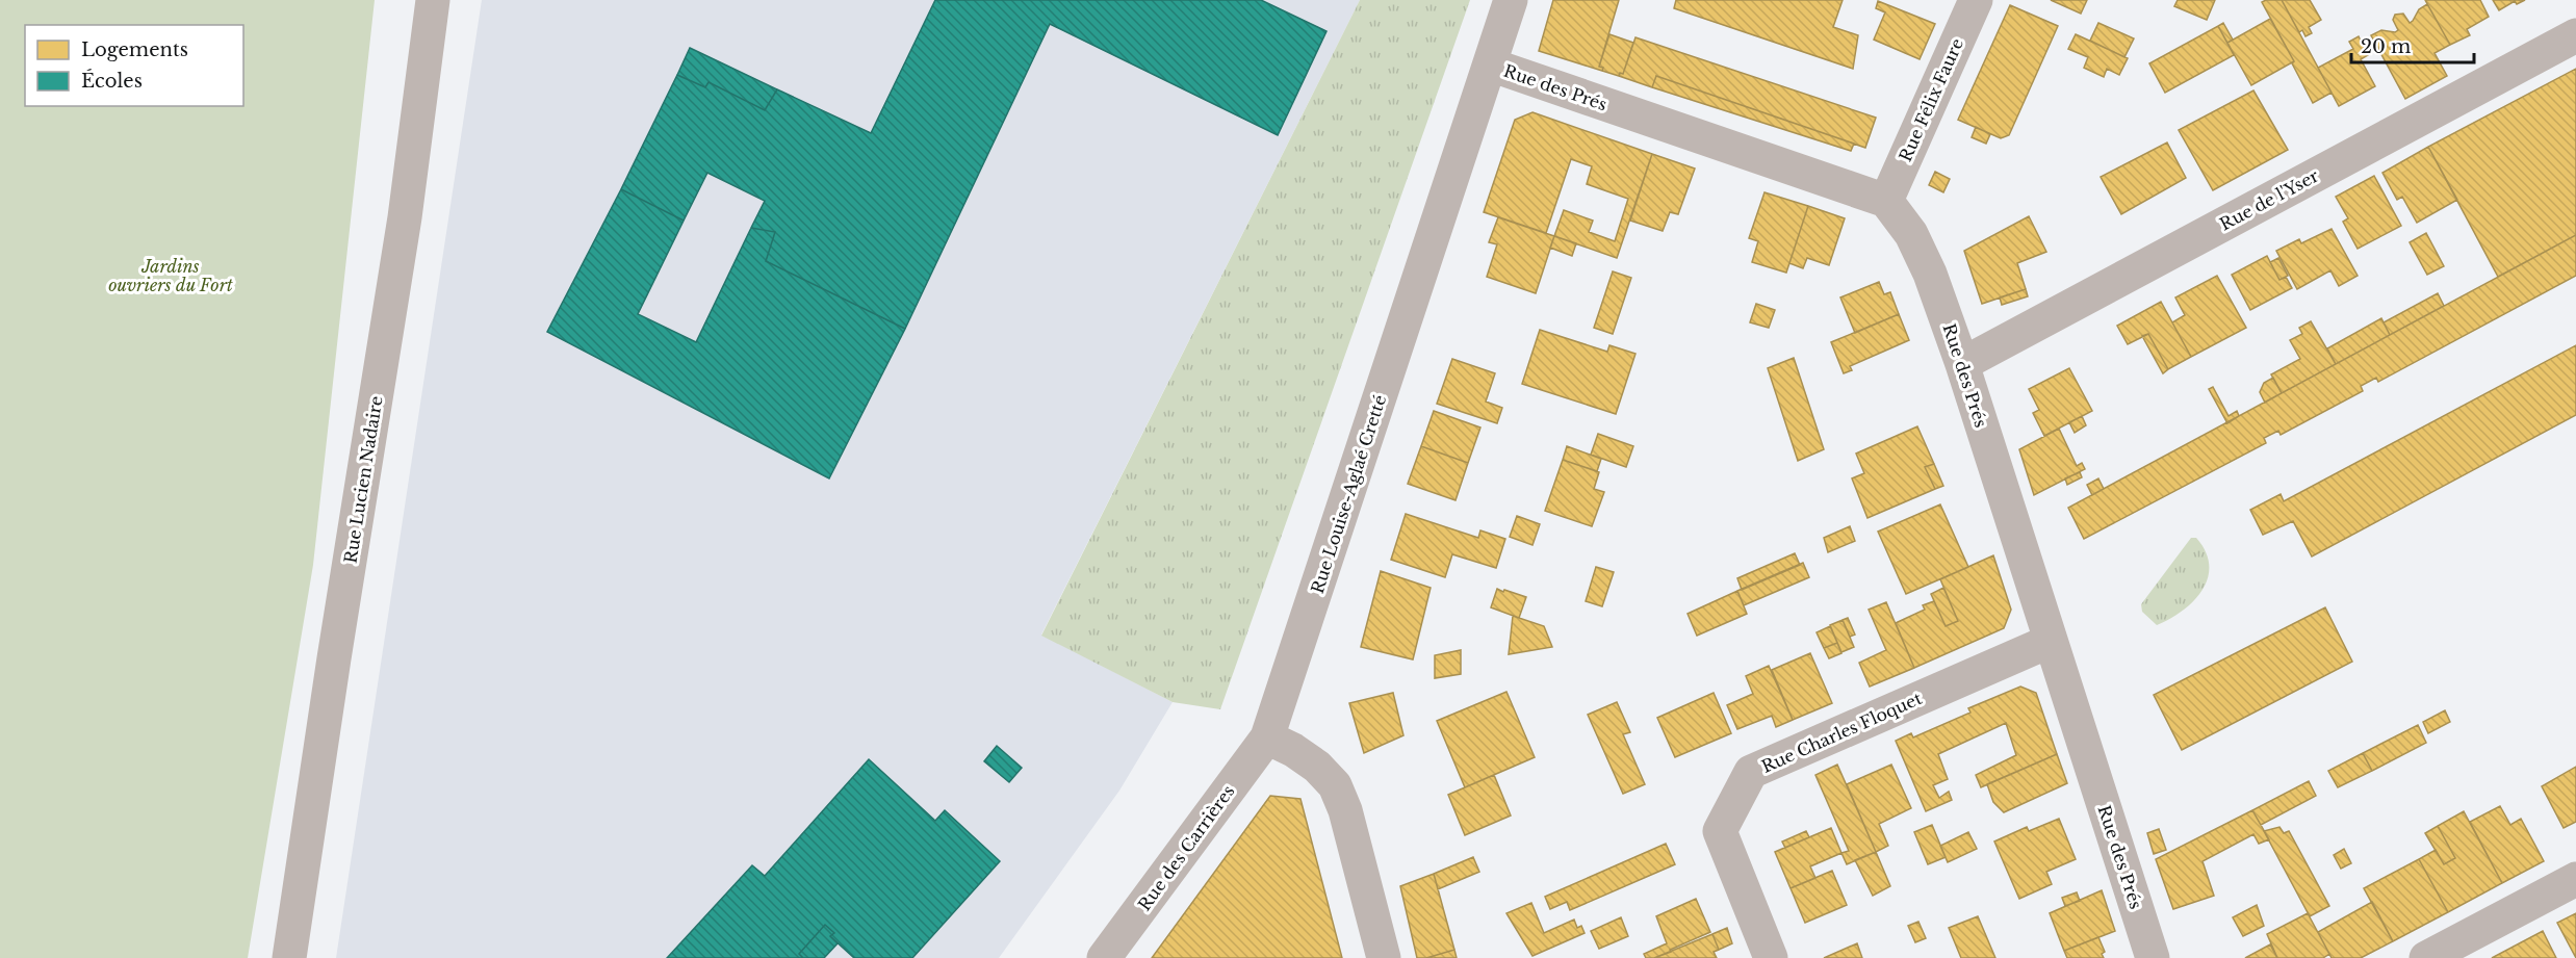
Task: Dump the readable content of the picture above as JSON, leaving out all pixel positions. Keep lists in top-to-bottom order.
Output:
{
  "streets": {
    "street": [
      "Rue des Prés",
      "Rue Félix Faure",
      "Rue de l'Yser",
      "Rue Lucien Nadaire",
      "Rue Louise-Aglaé Cretté",
      "Rue Charles Floquet",
      "Rue des Carrières"
    ]
  },
  "crossings": [
    ["Rue des Prés", "Rue Félix Faure"],
    ["Rue des Prés", "Rue de l'Yser"],
    ["Rue des Prés", "Rue Louise-Aglaé Cretté"],
    ["Rue des Prés", "Rue Charles Floquet"],
    ["Rue Louise-Aglaé Cretté", "Rue des Carrières"]
  ],
  "parks": ["Jardins ouvriers du Fort"],
  "legend": ["Logements", "Écoles"],
  "scale_bar": "20 m"
}
